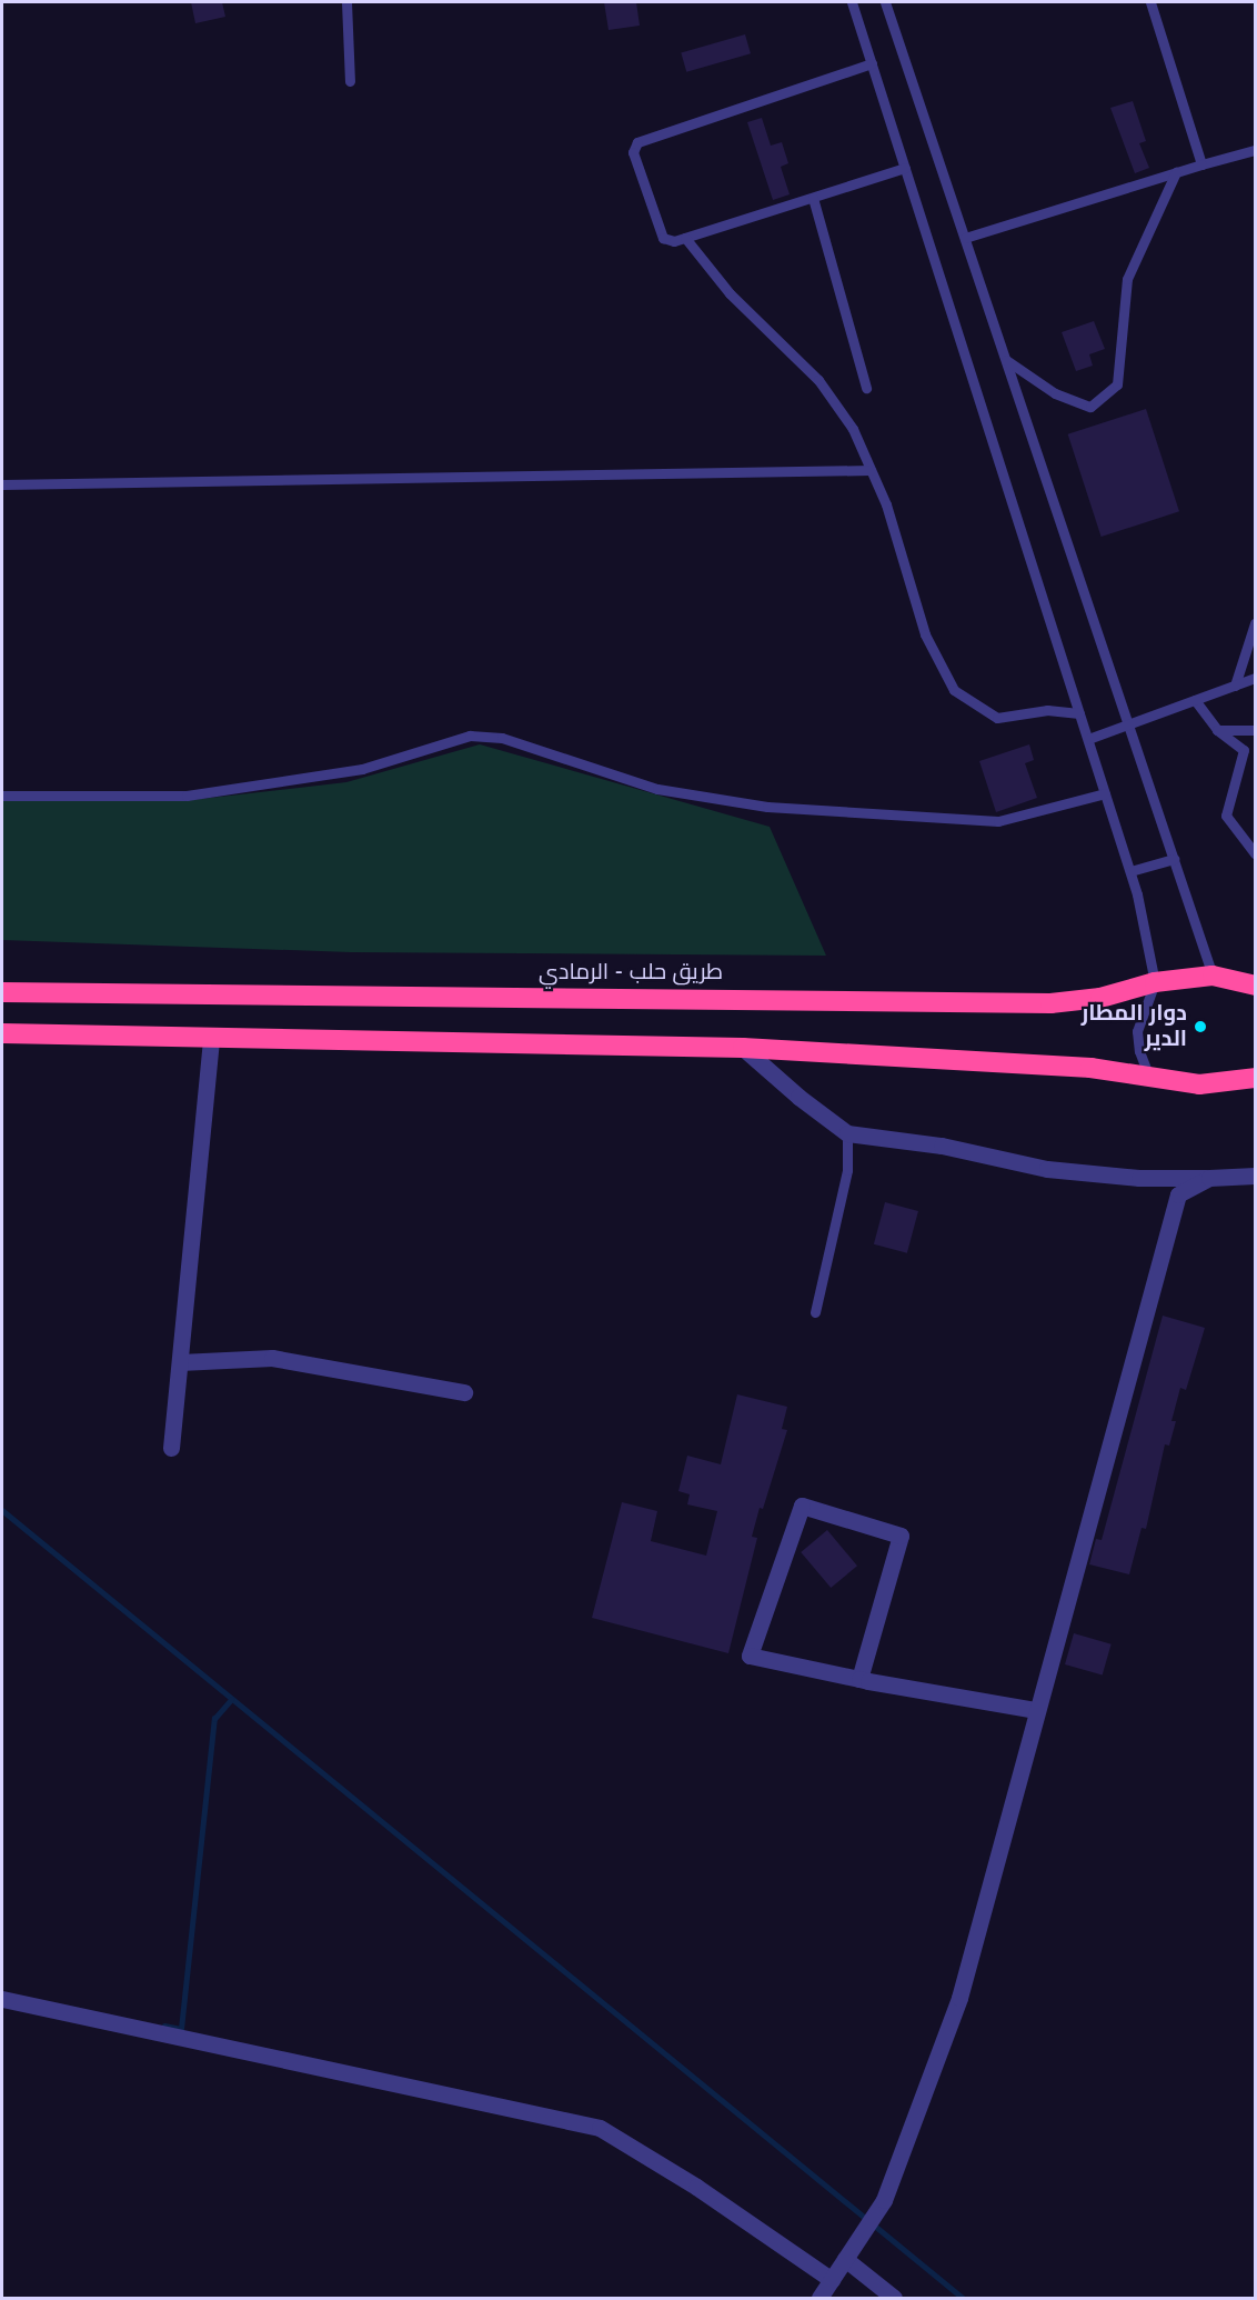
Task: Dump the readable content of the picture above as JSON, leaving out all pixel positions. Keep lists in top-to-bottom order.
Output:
{
  "streets": {
    "highway": ["طريق حلب - الرمادي"]
  },
  "places": ["دوار المطار الدير"]
}
